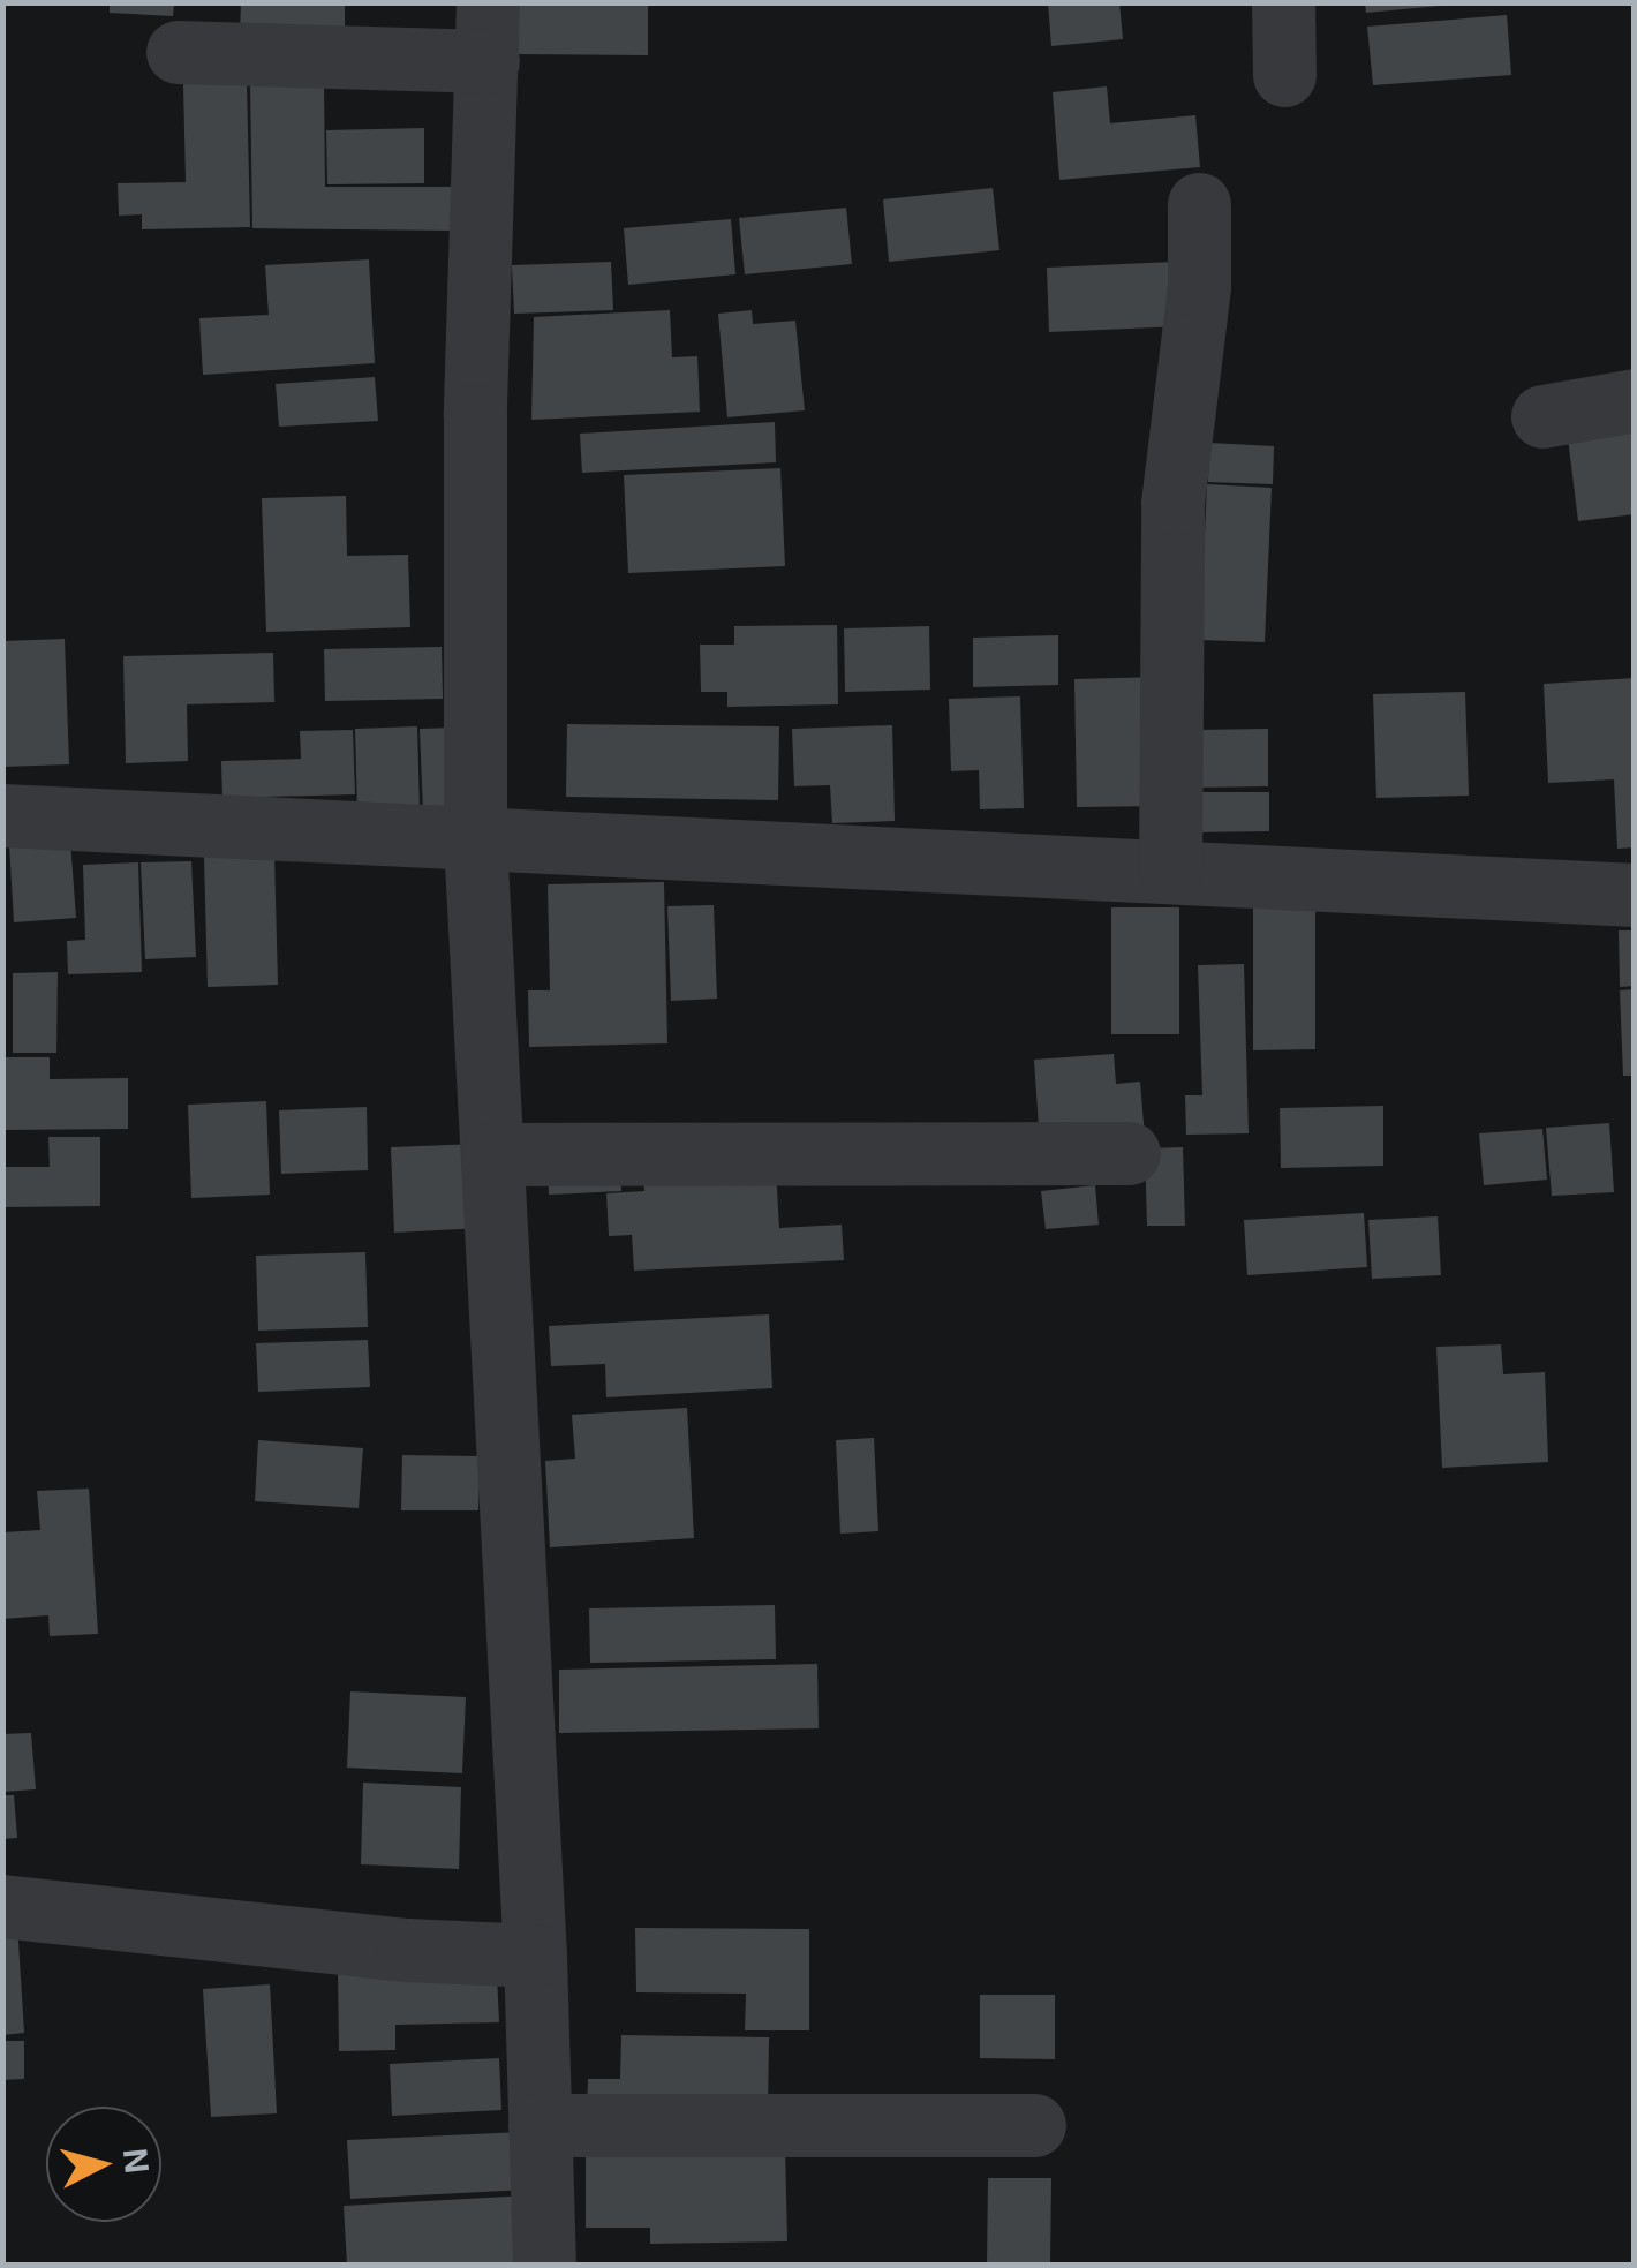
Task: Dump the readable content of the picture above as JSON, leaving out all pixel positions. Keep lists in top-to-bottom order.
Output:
{
  "north": "right"
}
